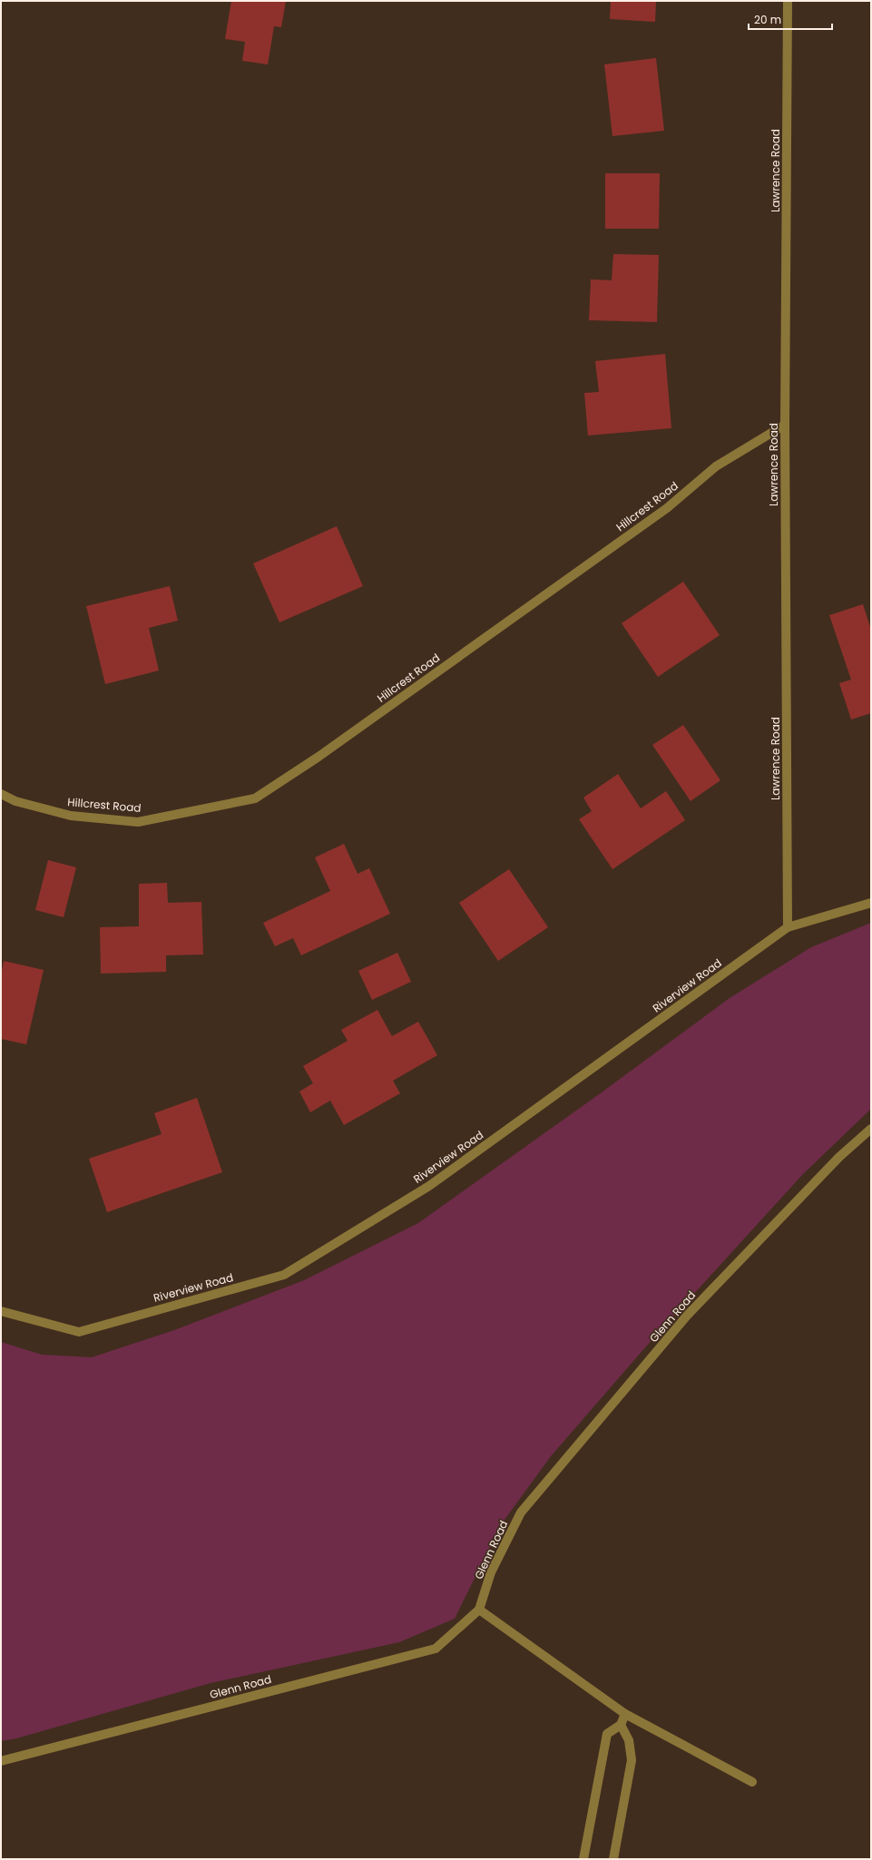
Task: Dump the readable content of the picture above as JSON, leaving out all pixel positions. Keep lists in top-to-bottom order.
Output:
{
  "streets": {
    "street": [
      "Lawrence Road",
      "Hillcrest Road",
      "Riverview Road",
      "Glenn Road"
    ]
  },
  "crossings": [
    ["Lawrence Road", "Hillcrest Road"],
    ["Lawrence Road", "Riverview Road"]
  ],
  "scale_bar": "20 m"
}
